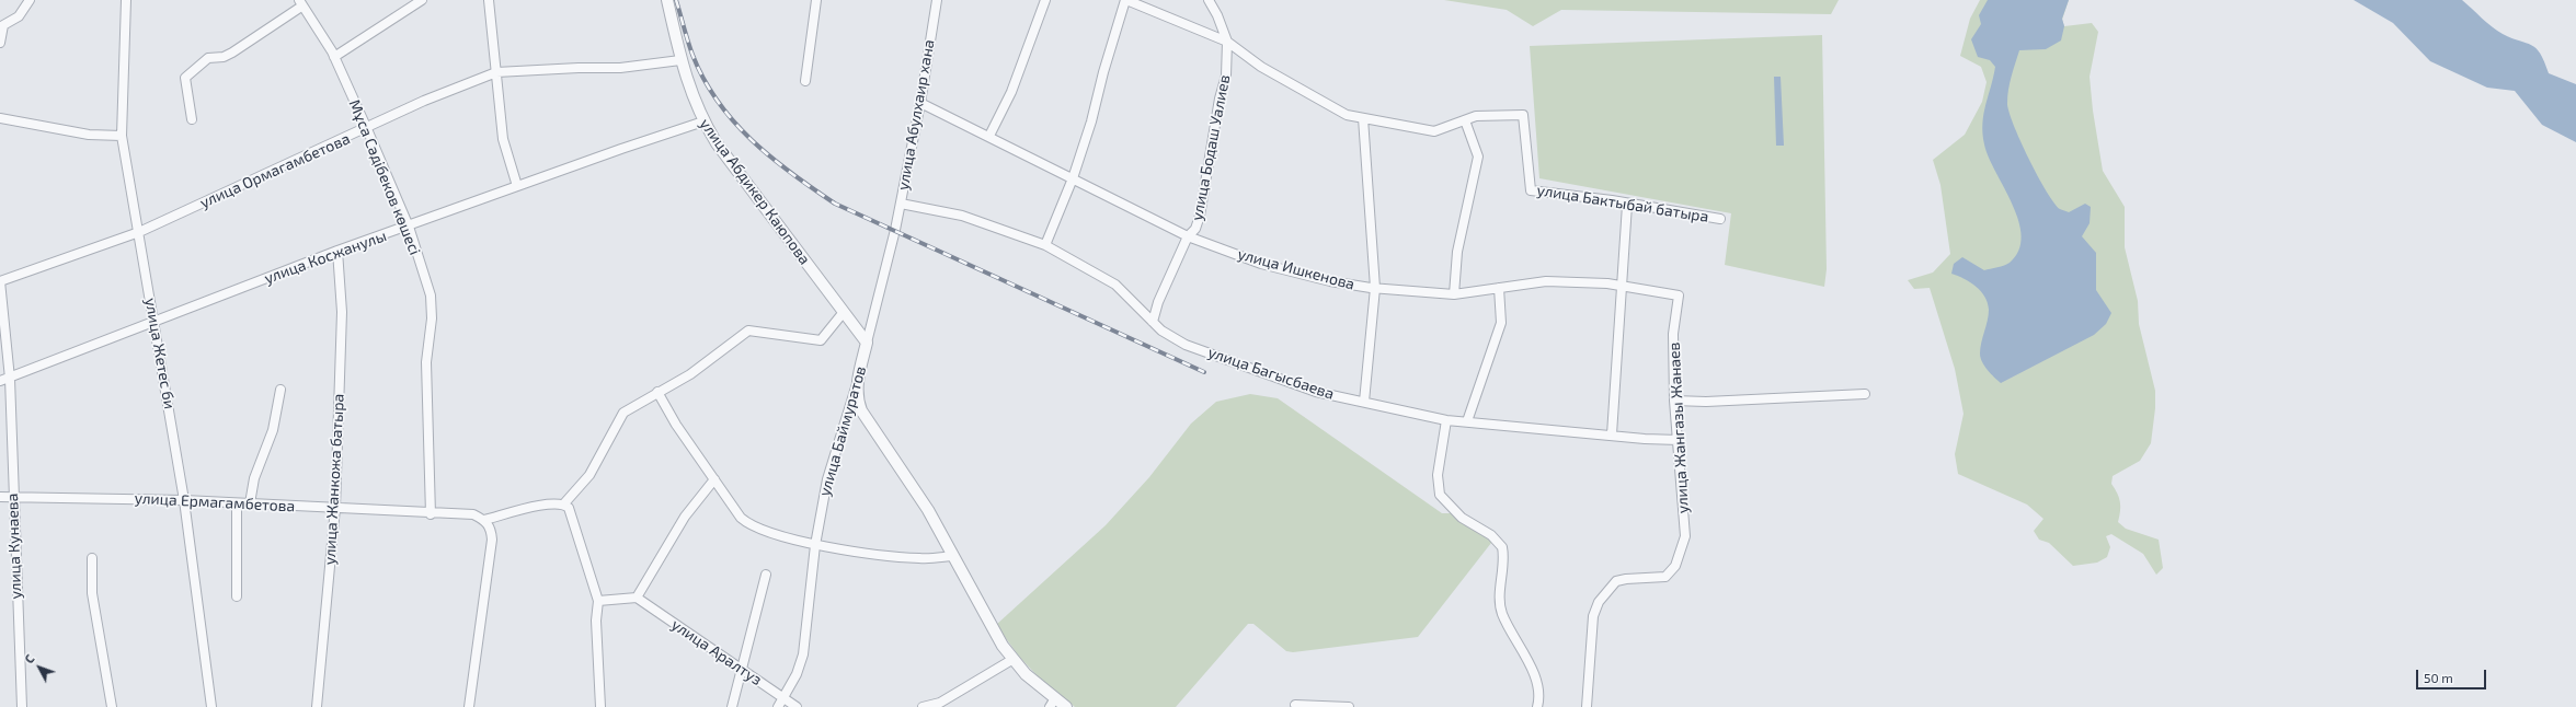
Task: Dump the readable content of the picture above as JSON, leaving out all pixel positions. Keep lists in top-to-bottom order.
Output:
{
  "streets": {
    "street": [
      "улица Абулхаир хана",
      "улица Бодаш Уалиев",
      "улица Ормагамбетова",
      "Мұса Сәдібеков көшесі",
      "улица Абдикер Каюпова",
      "улица Бактыбай батыра",
      "улица Косжанулы",
      "улица Ишкенова",
      "улица Жетес би",
      "улица Багысбаева",
      "улица Жангазы Жанаев",
      "улица Баймуратов",
      "улица Жанкожа батыра",
      "улица Ермагамбетова",
      "улица Кунаева",
      "улица Аралтуз"
    ]
  },
  "crossings": [
    ["улица Абулхаир хана", "улица Ишкенова"],
    ["улица Абулхаир хана", "улица Багысбаева"],
    ["улица Абулхаир хана", "улица Баймуратов"],
    ["улица Бодаш Уалиев", "улица Бактыбай батыра"],
    ["улица Бодаш Уалиев", "улица Ишкенова"],
    ["улица Бодаш Уалиев", "улица Багысбаева"],
    ["улица Ормагамбетова", "Мұса Сәдібеков көшесі"],
    ["улица Ормагамбетова", "улица Абдикер Каюпова"],
    ["улица Ормагамбетова", "улица Жетес би"],
    ["улица Ормагамбетова", "улица Кунаева"],
    ["Мұса Сәдібеков көшесі", "улица Косжанулы"],
    ["Мұса Сәдібеков көшесі", "улица Ермагамбетова"],
    ["улица Абдикер Каюпова", "улица Косжанулы"],
    ["улица Абдикер Каюпова", "улица Баймуратов"],
    ["улица Косжанулы", "улица Жетес би"],
    ["улица Косжанулы", "улица Жанкожа батыра"],
    ["улица Косжанулы", "улица Кунаева"],
    ["улица Ишкенова", "улица Жангазы Жанаев"],
    ["улица Жетес би", "улица Ермагамбетова"],
    ["улица Багысбаева", "улица Жангазы Жанаев"],
    ["улица Баймуратов", "улица Аралтуз"],
    ["улица Жанкожа батыра", "улица Ермагамбетова"],
    ["улица Ермагамбетова", "улица Кунаева"]
  ],
  "scale_bar": "50 m",
  "north": "top left"
}
